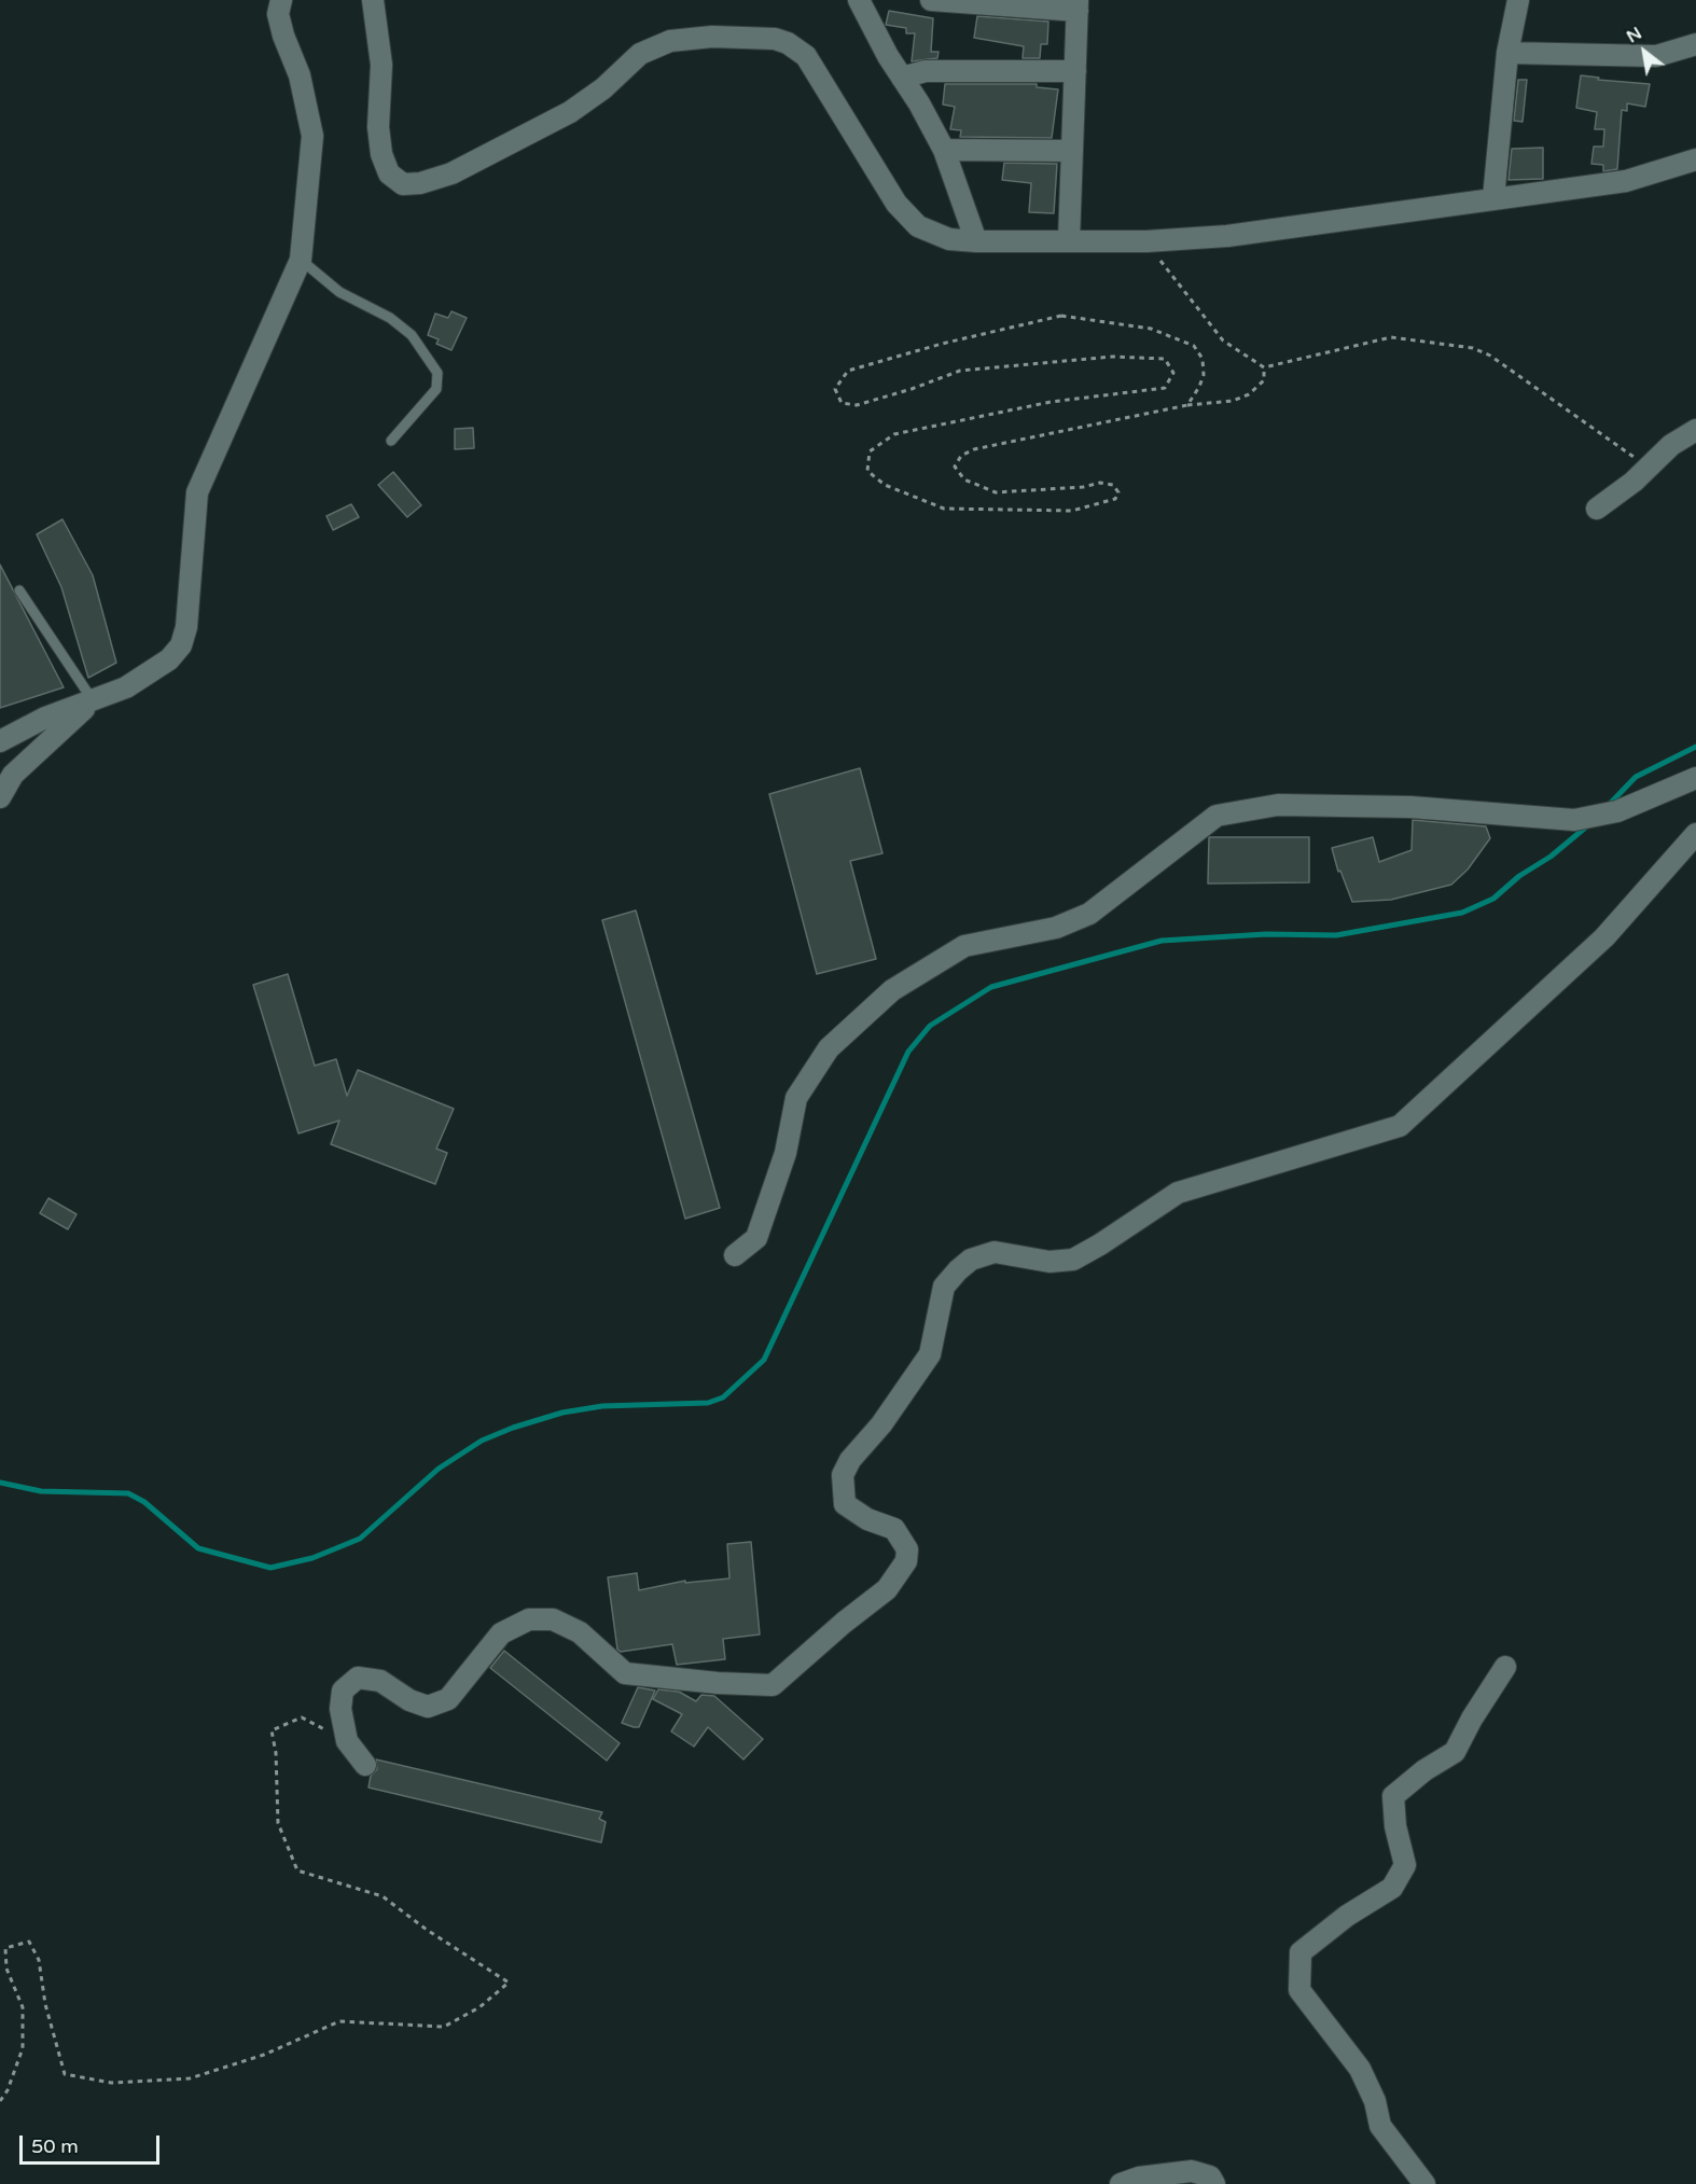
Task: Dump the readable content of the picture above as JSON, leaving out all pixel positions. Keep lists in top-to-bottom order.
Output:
{
  "scale_bar": "50 m",
  "north": "top left"
}
